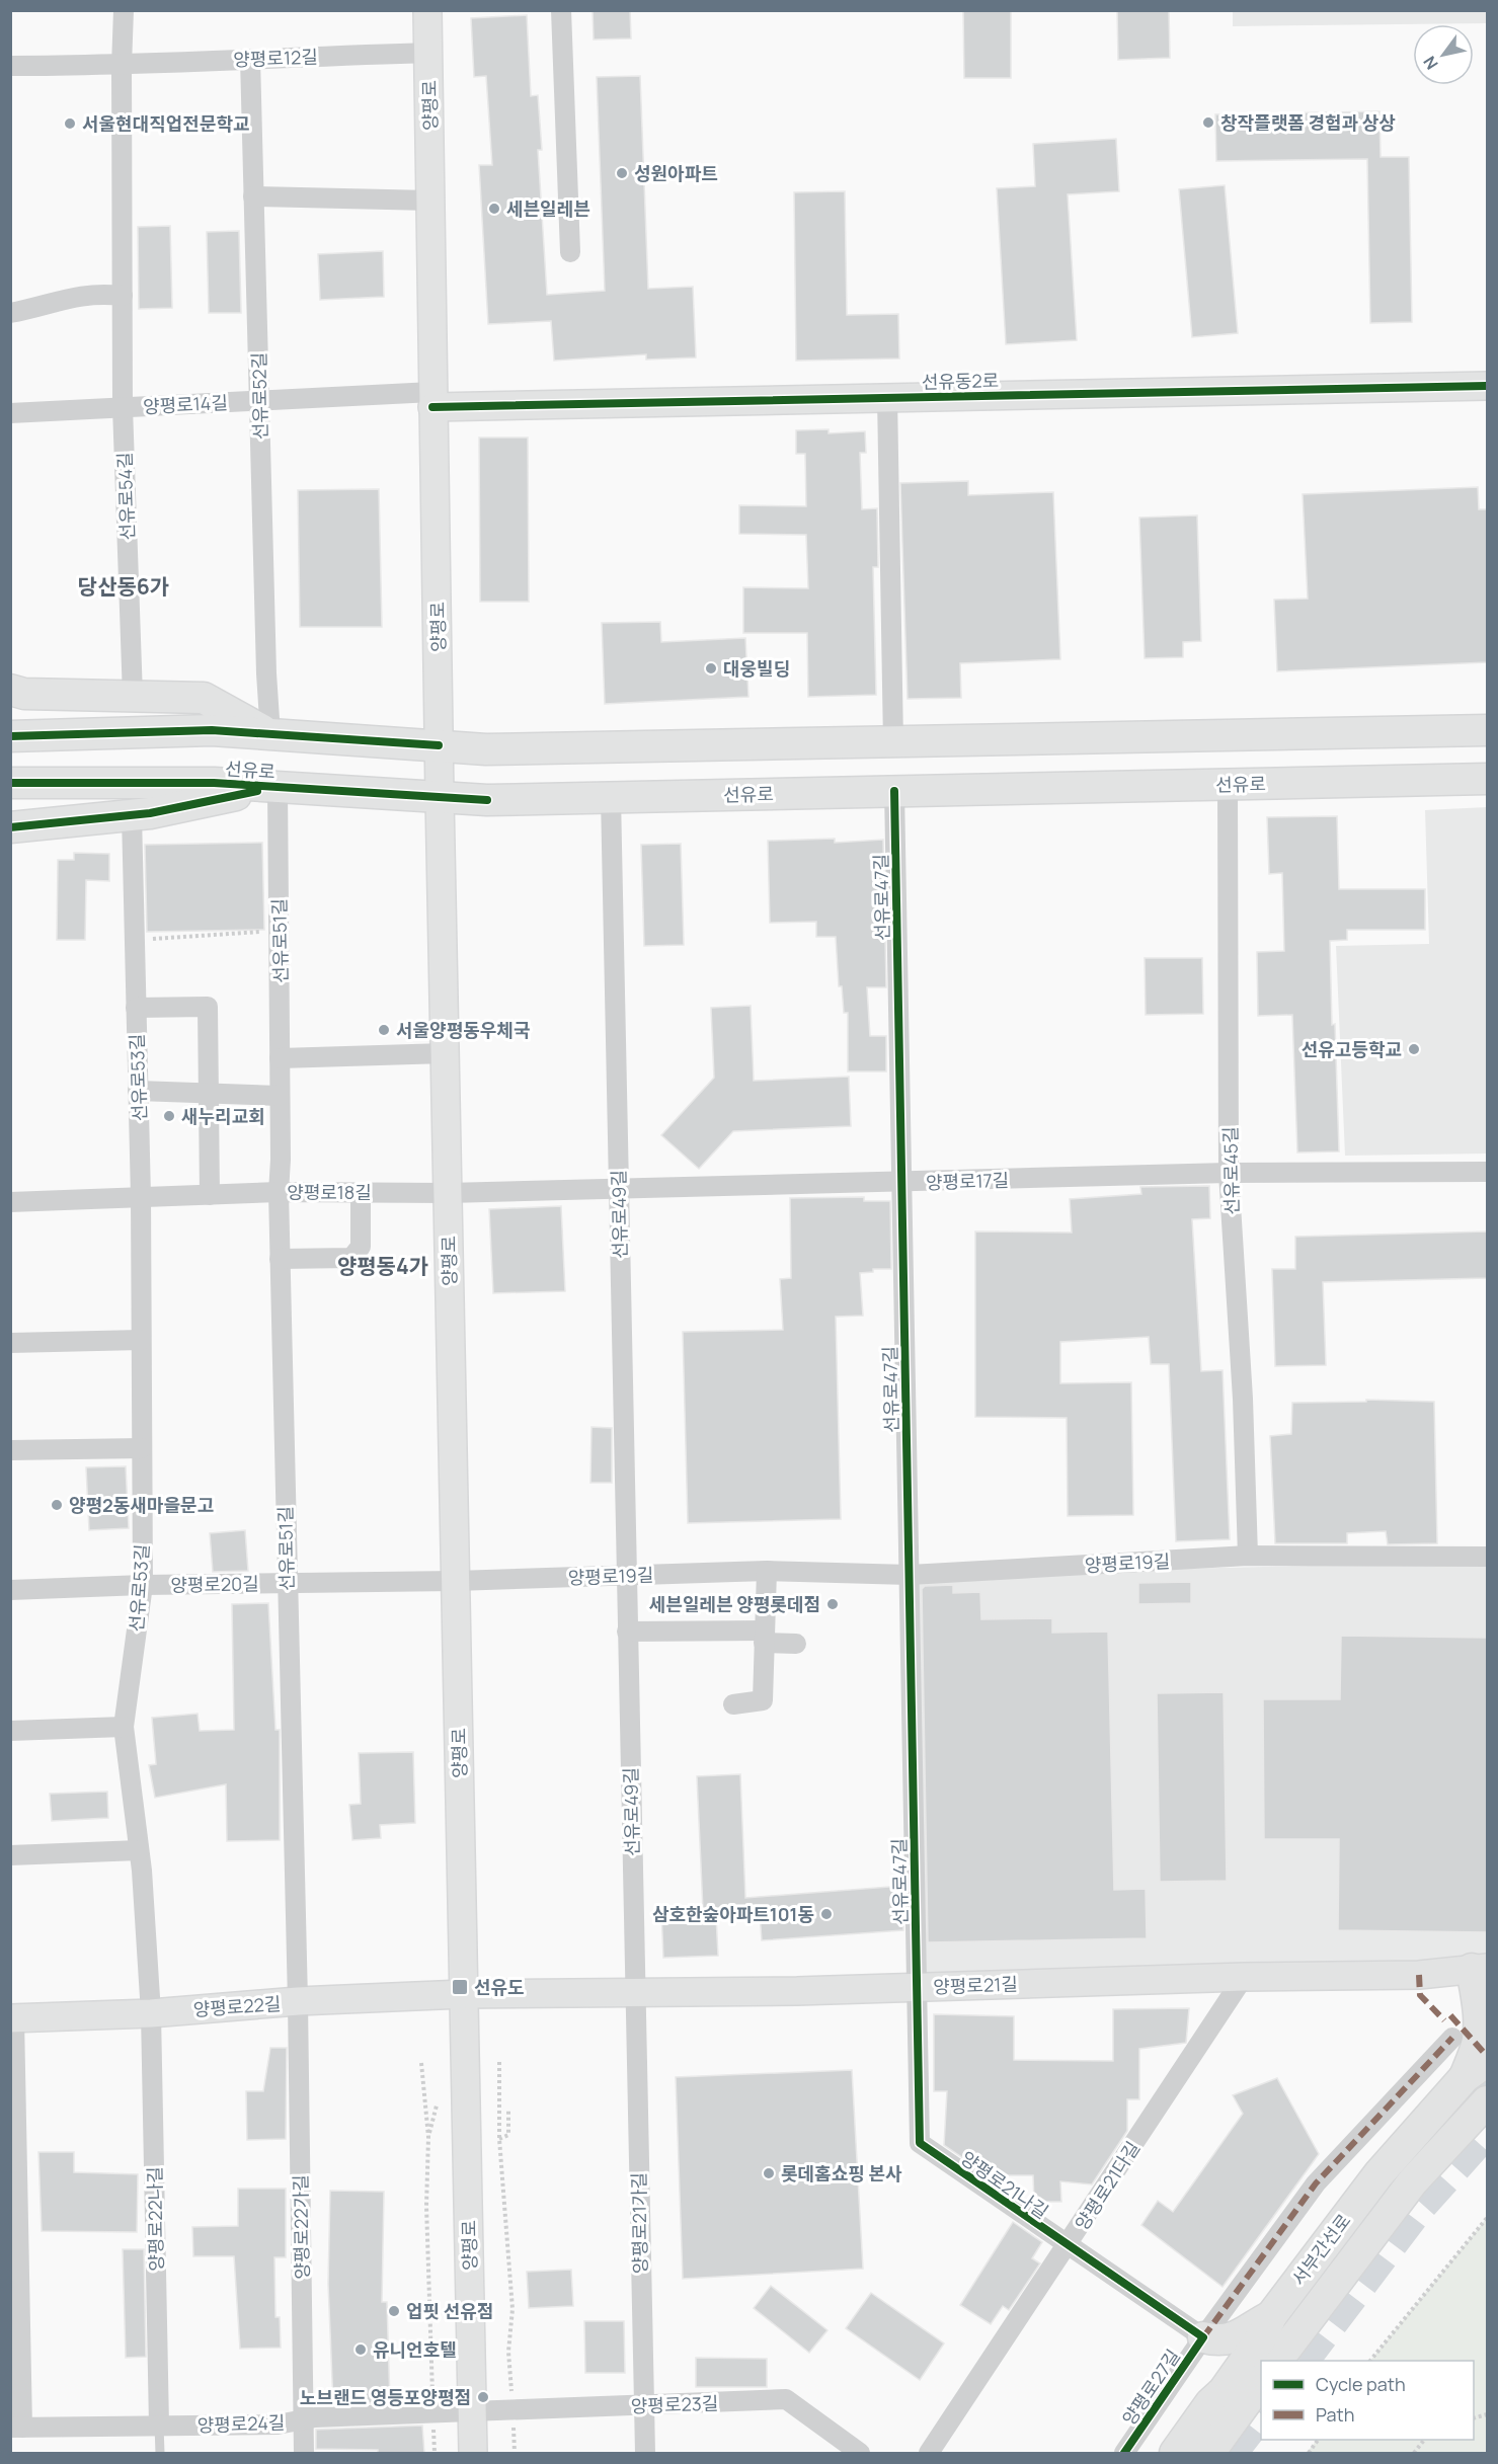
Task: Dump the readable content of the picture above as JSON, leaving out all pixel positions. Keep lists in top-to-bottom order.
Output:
{
  "streets": {
    "main road": ["선유로", "서부간선로"],
    "street": [
      "양평로12길",
      "양평로",
      "선유동2로",
      "선유로52길",
      "양평로14길",
      "선유로54길",
      "선유로47길",
      "선유로51길",
      "선유로53길",
      "선유로45길",
      "양평로17길",
      "양평로18길",
      "선유로49길",
      "양평로19길",
      "양평로20길",
      "양평로21길",
      "양평로22길",
      "양평로21나길",
      "양평로21다길",
      "양평로22나길",
      "양평로21가길",
      "양평로22가길",
      "양평로27길",
      "양평로23길",
      "양평로24길"
    ]
  },
  "crossings": [
    ["양평로12길", "양평로"],
    ["양평로12길", "선유로52길"],
    ["양평로12길", "선유로54길"],
    ["양평로", "선유동2로"],
    ["양평로", "양평로14길"],
    ["양평로", "선유로"],
    ["양평로", "양평로17길"],
    ["양평로", "양평로18길"],
    ["양평로", "양평로19길"],
    ["양평로", "양평로20길"],
    ["양평로", "양평로21길"],
    ["양평로", "양평로22길"],
    ["양평로", "양평로23길"],
    ["양평로", "양평로24길"],
    ["선유동2로", "양평로14길"],
    ["선유로52길", "양평로14길"],
    ["선유로52길", "선유로"],
    ["양평로14길", "선유로54길"],
    ["선유로", "선유로47길"],
    ["선유로", "선유로51길"],
    ["선유로", "선유로45길"],
    ["선유로", "선유로49길"],
    ["선유로47길", "양평로17길"],
    ["선유로47길", "양평로19길"],
    ["선유로47길", "양평로21길"],
    ["선유로47길", "양평로21나길"],
    ["선유로51길", "양평로18길"],
    ["선유로51길", "양평로20길"],
    ["선유로51길", "양평로22길"],
    ["선유로51길", "양평로22가길"],
    ["선유로53길", "양평로18길"],
    ["선유로53길", "양평로20길"],
    ["선유로53길", "양평로22길"],
    ["선유로53길", "양평로22나길"],
    ["선유로45길", "양평로17길"],
    ["선유로45길", "양평로19길"],
    ["양평로17길", "양평로18길"],
    ["양평로17길", "선유로49길"],
    ["선유로49길", "양평로19길"],
    ["선유로49길", "양평로21길"],
    ["선유로49길", "양평로21가길"],
    ["양평로19길", "양평로20길"],
    ["양평로21길", "양평로22길"],
    ["양평로21길", "양평로21나길"],
    ["양평로21길", "양평로21다길"],
    ["양평로21길", "양평로21가길"],
    ["양평로22길", "양평로22나길"],
    ["양평로22길", "양평로22가길"],
    ["양평로21나길", "양평로21다길"],
    ["양평로21나길", "양평로27길"],
    ["양평로22나길", "양평로24길"],
    ["양평로21가길", "양평로23길"],
    ["양평로22가길", "양평로24길"],
    ["양평로23길", "양평로24길"]
  ],
  "districts": ["당산동6가", "양평동4가"],
  "places": {
    "other": [
      "창작플랫폼 경험과 상상",
      "서울현대직업전문학교",
      "성원아파트",
      "세븐일레븐",
      "대웅빌딩",
      "서울양평동우체국",
      "선유고등학교",
      "새누리교회",
      "양평2동새마을문고",
      "세븐일레븐 양평롯데점",
      "삼호한숲아파트101동",
      "롯데홈쇼핑 본사",
      "업핏 선유점",
      "유니언호텔",
      "노브랜드 영등포양평점"
    ],
    "transit": ["선유도"]
  },
  "legend": ["Cycle path", "Path"],
  "north": "bottom left"
}
